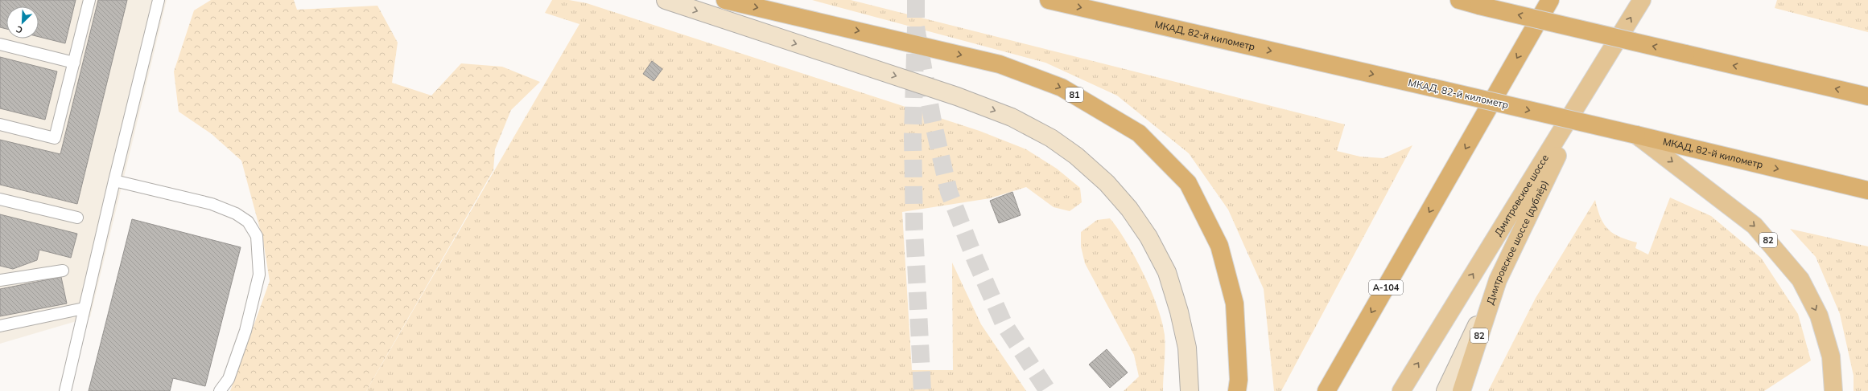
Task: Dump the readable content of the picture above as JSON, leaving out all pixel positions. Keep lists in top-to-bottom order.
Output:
{
  "streets": {
    "highway": ["МКАД, 82-й километр", "81", "А-104"],
    "main road": ["Дмитровское шоссе", "82", "Дмитровское шоссе (дублёр)"]
  },
  "crossings": [
    ["МКАД, 82-й километр", "82"],
    ["Дмитровское шоссе", "Дмитровское шоссе (дублёр)"],
    ["82", "Дмитровское шоссе (дублёр)"]
  ],
  "one_way": ["Дмитровское шоссе"],
  "north": "bottom left"
}
